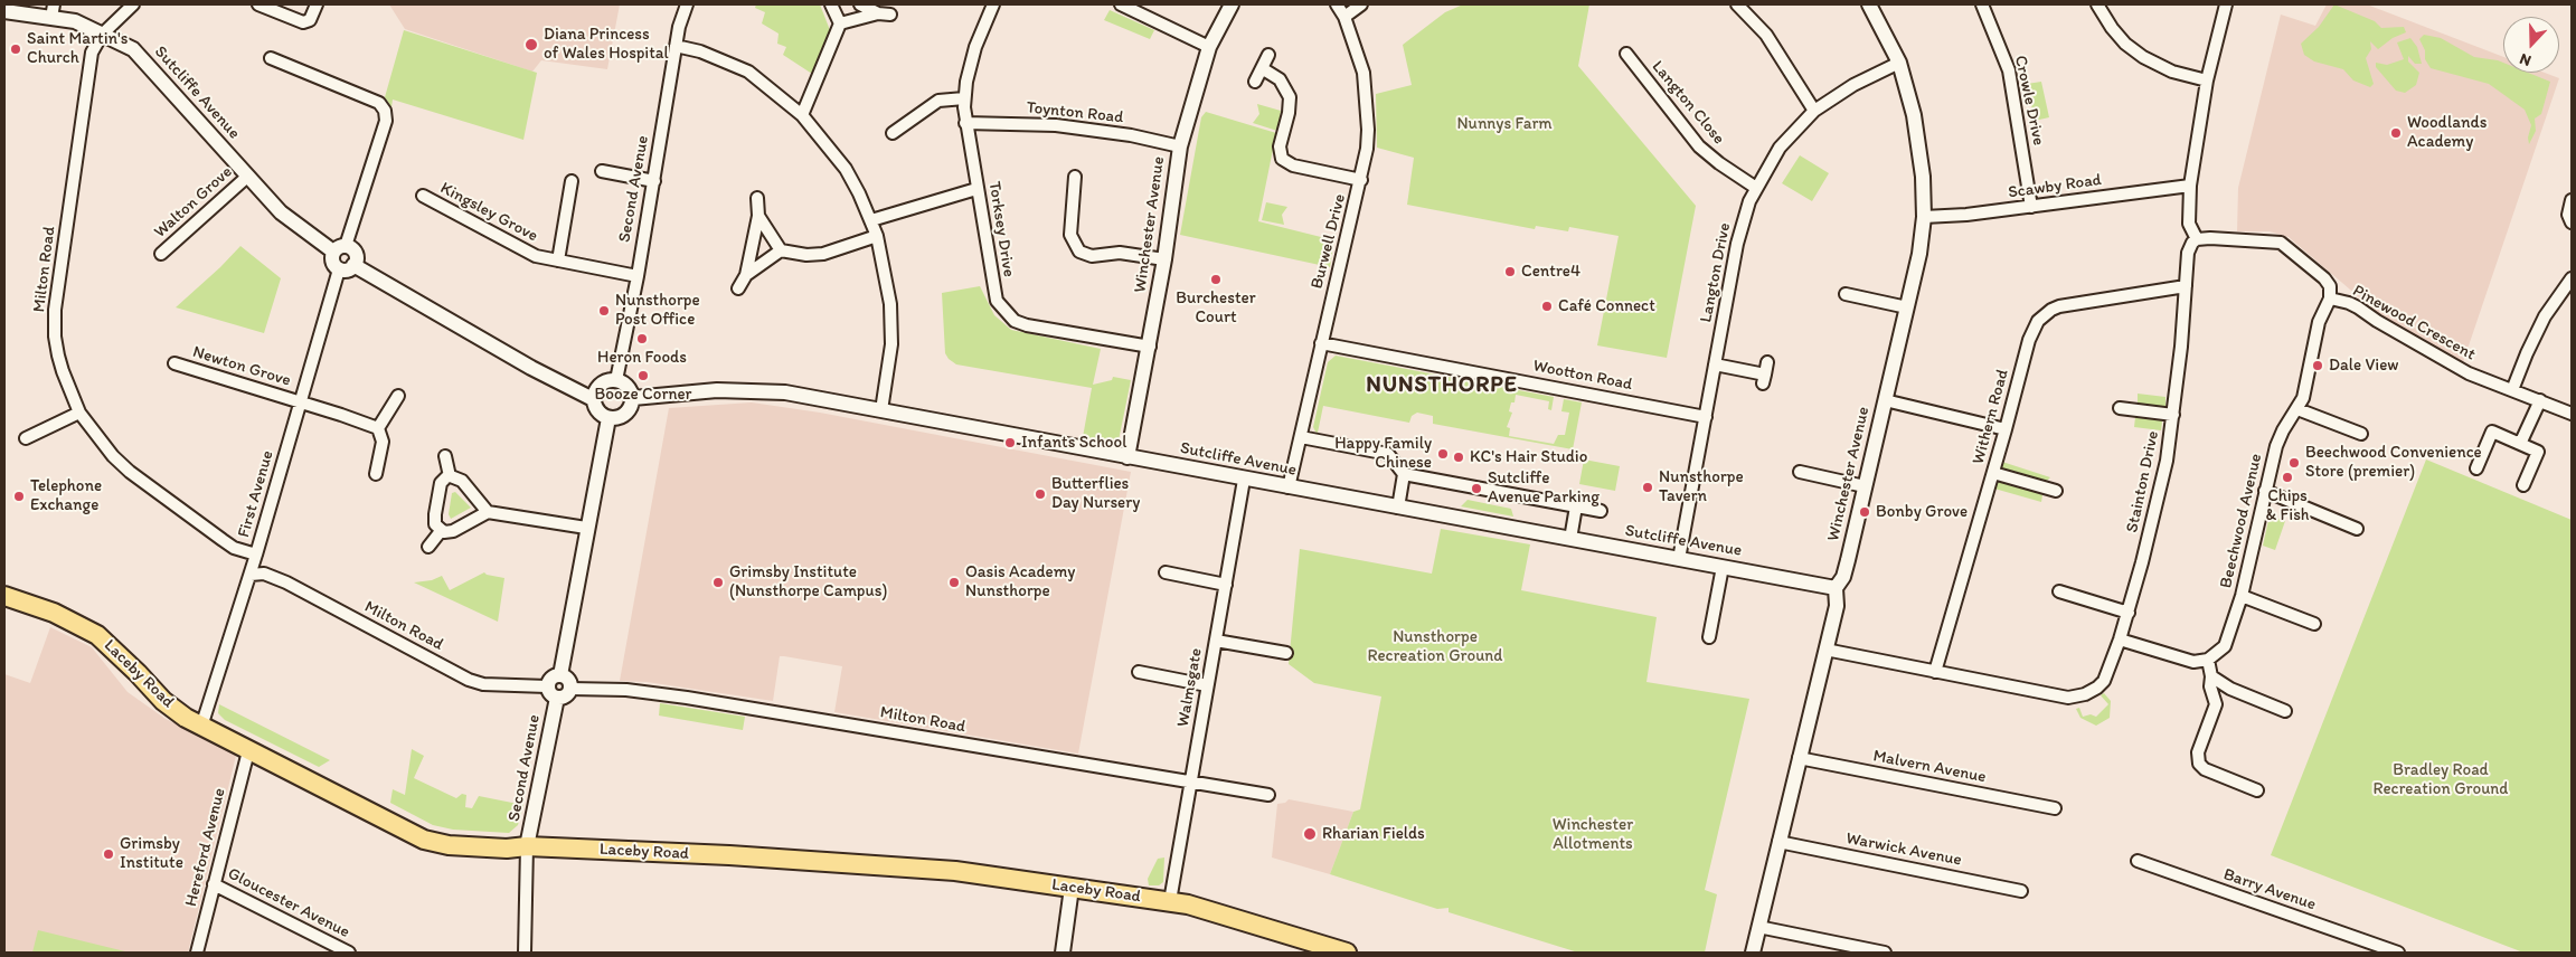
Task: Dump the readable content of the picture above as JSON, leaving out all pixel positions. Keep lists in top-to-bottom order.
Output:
{
  "streets": {
    "highway": ["Laceby Road"],
    "street": [
      "Sutcliffe Avenue",
      "Crowle Drive",
      "Langton Close",
      "Toynton Road",
      "Scawby Road",
      "Second Avenue",
      "Walton Grove",
      "Kingsley Grove",
      "Winchester Avenue",
      "Torksey Drive",
      "Burwell Drive",
      "Milton Road",
      "Langton Drive",
      "Pinewood Crescent",
      "Newton Grove",
      "Wootton Road",
      "Withern Road",
      "Stainton Drive",
      "First Avenue",
      "Beechwood Avenue",
      "Walmsgate",
      "Malvern Avenue",
      "Hereford Avenue",
      "Warwick Avenue",
      "Barry Avenue",
      "Gloucester Avenue"
    ]
  },
  "crossings": [
    ["Sutcliffe Avenue", "Second Avenue"],
    ["Sutcliffe Avenue", "Walton Grove"],
    ["Sutcliffe Avenue", "Winchester Avenue"],
    ["Sutcliffe Avenue", "Burwell Drive"],
    ["Sutcliffe Avenue", "Milton Road"],
    ["Sutcliffe Avenue", "Langton Drive"],
    ["Sutcliffe Avenue", "First Avenue"],
    ["Sutcliffe Avenue", "Walmsgate"],
    ["Crowle Drive", "Scawby Road"],
    ["Langton Close", "Langton Drive"],
    ["Toynton Road", "Winchester Avenue"],
    ["Toynton Road", "Torksey Drive"],
    ["Scawby Road", "Winchester Avenue"],
    ["Second Avenue", "Kingsley Grove"],
    ["Second Avenue", "Milton Road"],
    ["Second Avenue", "Laceby Road"],
    ["Winchester Avenue", "Torksey Drive"],
    ["Winchester Avenue", "Langton Drive"],
    ["Winchester Avenue", "Stainton Drive"],
    ["Winchester Avenue", "Malvern Avenue"],
    ["Winchester Avenue", "Warwick Avenue"],
    ["Burwell Drive", "Wootton Road"],
    ["Milton Road", "First Avenue"],
    ["Milton Road", "Walmsgate"],
    ["Langton Drive", "Wootton Road"],
    ["Pinewood Crescent", "Stainton Drive"],
    ["Pinewood Crescent", "Beechwood Avenue"],
    ["Newton Grove", "First Avenue"],
    ["Withern Road", "Stainton Drive"],
    ["First Avenue", "Laceby Road"],
    ["Laceby Road", "Walmsgate"],
    ["Laceby Road", "Hereford Avenue"],
    ["Hereford Avenue", "Gloucester Avenue"]
  ],
  "districts": ["NUNSTHORPE"],
  "parks": [
    "Nunnys Farm",
    "Nunsthorpe Recreation Ground",
    "Bradley Road Recreation Ground",
    "Winchester Allotments"
  ],
  "places": [
    "Diana Princess of Wales Hospital",
    "Saint Martin's Church",
    "Woodlands Academy",
    "Centre4",
    "Burchester Court",
    "Café Connect",
    "Nunsthorpe Post Office",
    "Heron Foods",
    "Dale View",
    "Booze Corner",
    "Infants School",
    "Happy Family Chinese",
    "KC's Hair Studio",
    "Beechwood Convenience Store (premier)",
    "Chips & Fish",
    "Nunsthorpe Tavern",
    "Sutcliffe Avenue Parking",
    "Butterflies Day Nursery",
    "Telephone Exchange",
    "Bonby Grove",
    "Grimsby Institute (Nunsthorpe Campus)",
    "Oasis Academy Nunsthorpe",
    "Rharian Fields",
    "Grimsby Institute"
  ],
  "north": "bottom"
}
